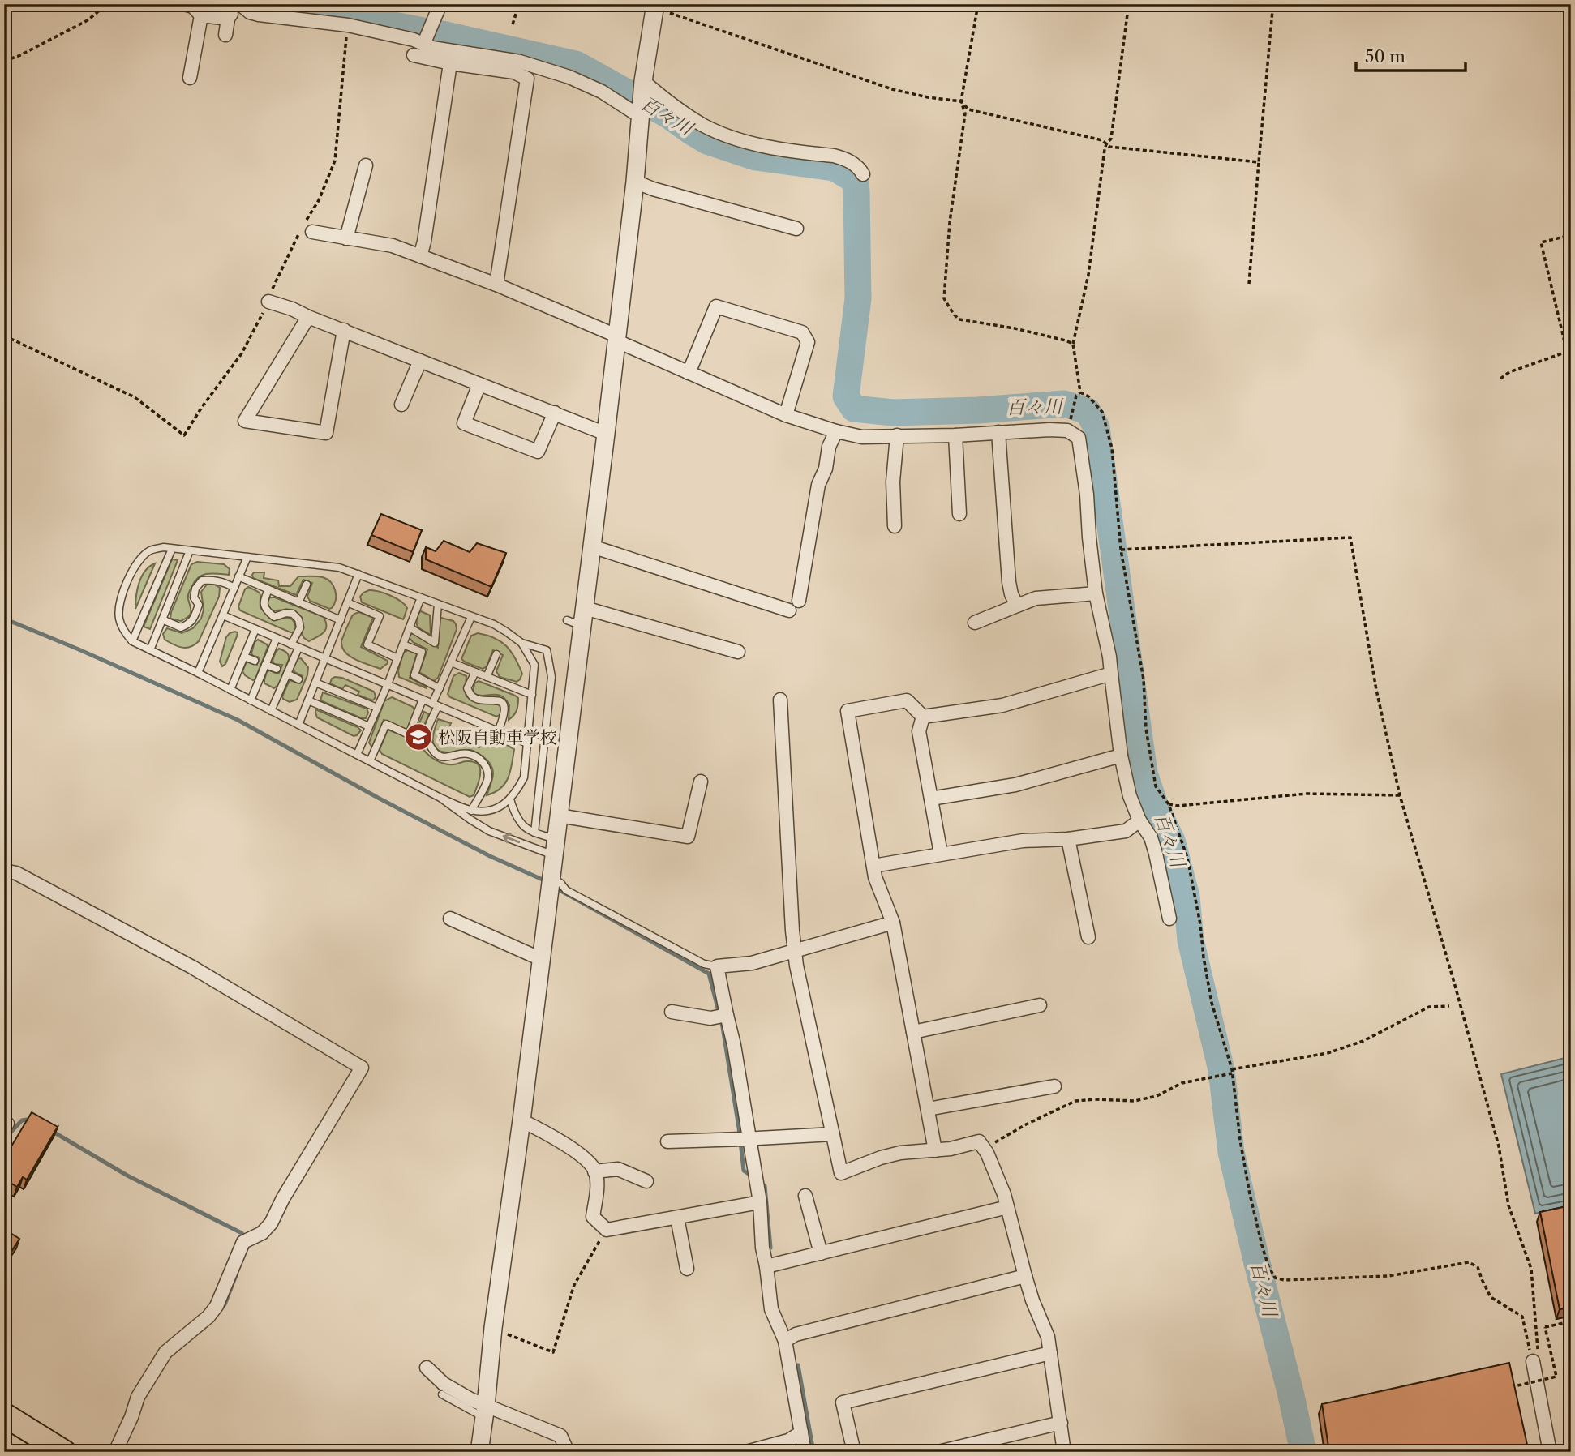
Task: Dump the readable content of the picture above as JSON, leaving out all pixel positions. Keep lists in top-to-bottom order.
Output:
{
  "water": ["百々川"],
  "places": {
    "school or university": ["松阪自動車学校"]
  },
  "scale_bar": "50 m"
}
